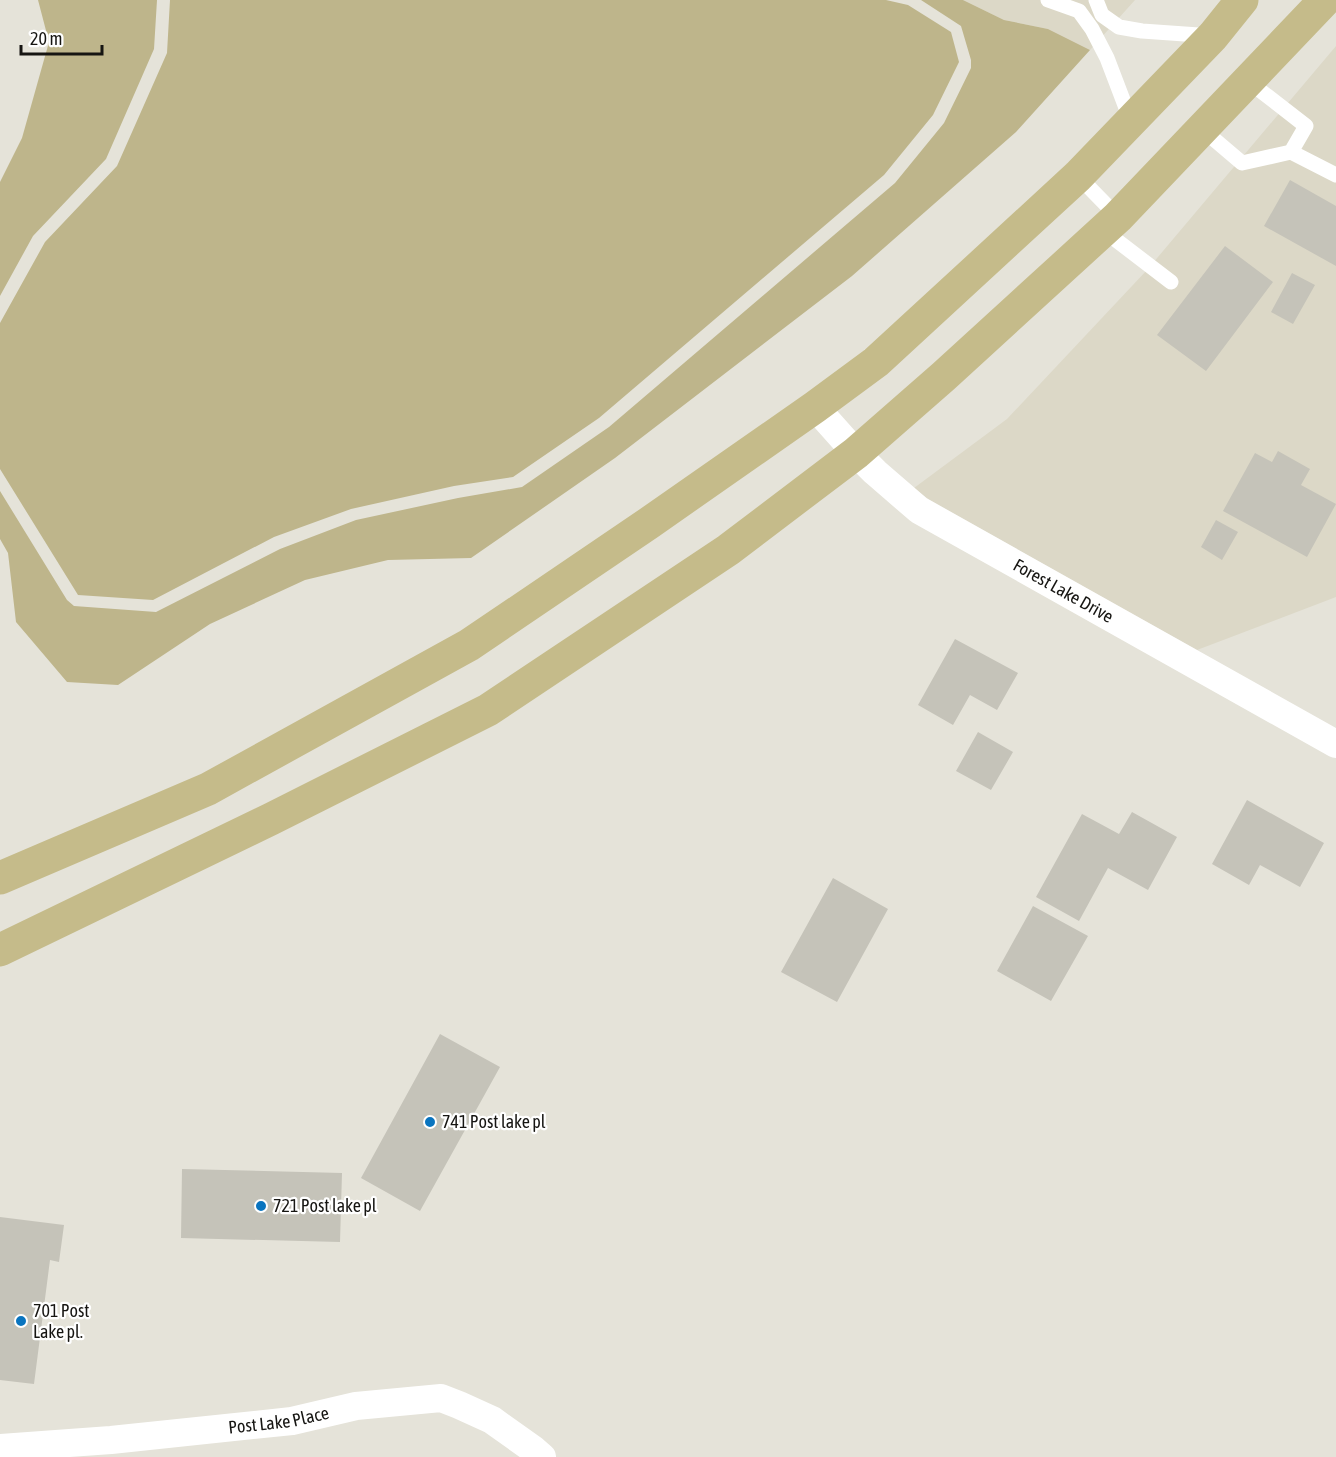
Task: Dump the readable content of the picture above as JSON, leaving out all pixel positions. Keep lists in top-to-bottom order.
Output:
{
  "streets": {
    "street": ["Forest Lake Drive", "Post Lake Place"]
  },
  "places": ["741 Post lake pl", "721 Post lake pl", "701 Post Lake pl."],
  "scale_bar": "20 m"
}
